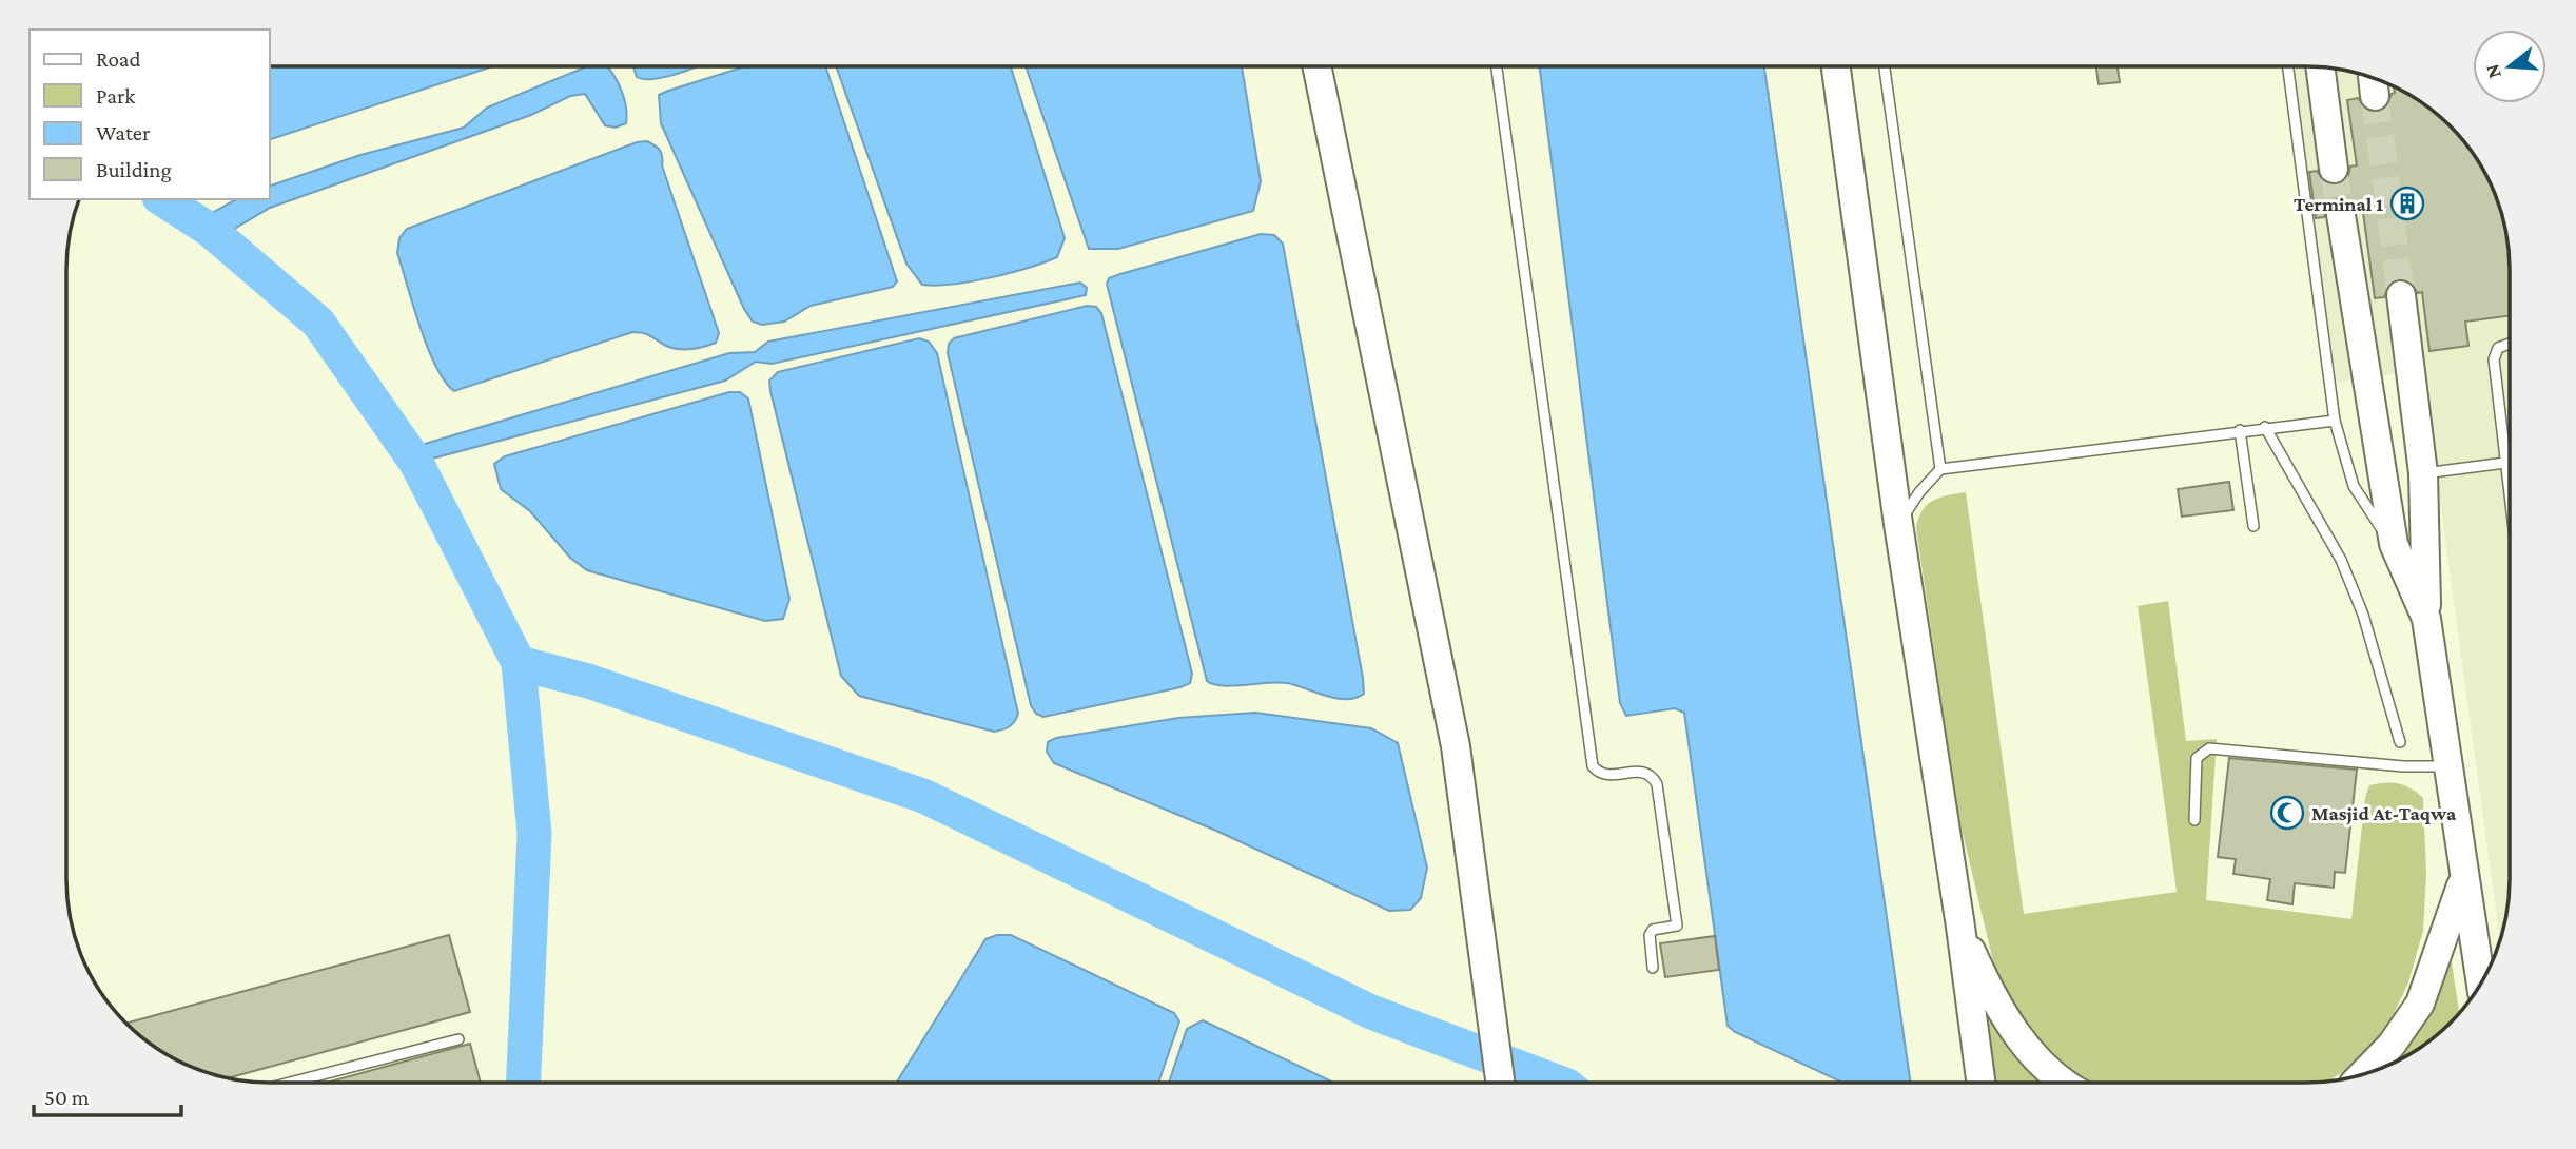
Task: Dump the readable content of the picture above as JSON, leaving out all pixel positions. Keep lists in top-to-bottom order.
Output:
{
  "places": {
    "building": ["Terminal 1"],
    "mosque": ["Masjid At-Taqwa"]
  },
  "legend": [
    "Road",
    "Park",
    "Water",
    "Building"
  ],
  "scale_bar": "50 m",
  "north": "left"
}
